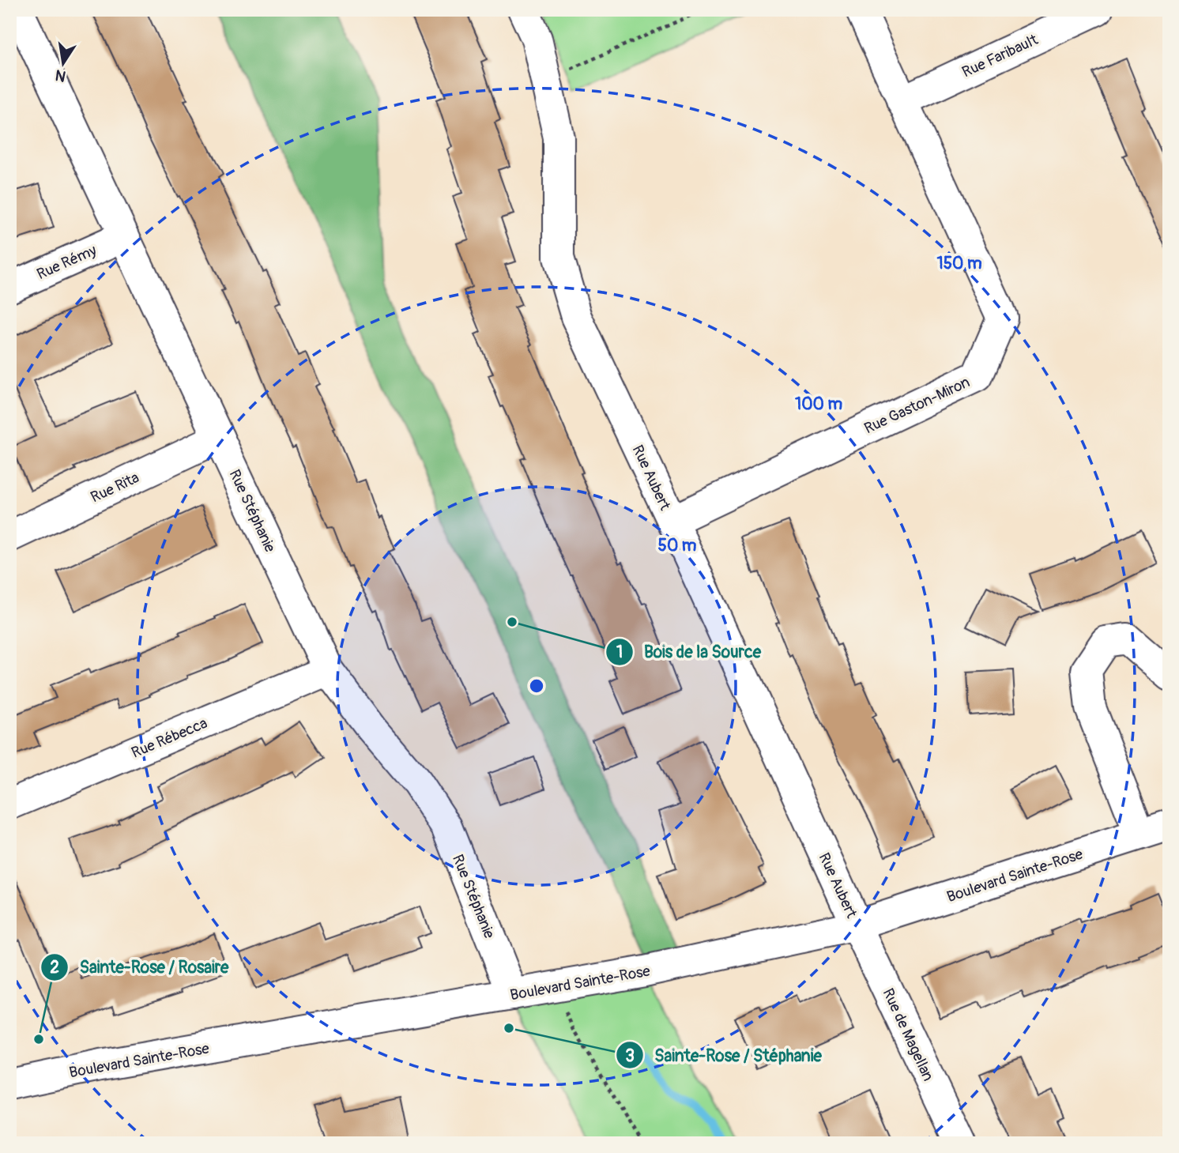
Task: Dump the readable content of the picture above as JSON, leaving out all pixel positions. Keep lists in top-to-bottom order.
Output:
{
  "streets": {
    "street": [
      "Rue Faribault",
      "Rue Rémy",
      "Rue Gaston-Miron",
      "Rue Aubert",
      "Rue Rita",
      "Rue Stéphanie",
      "Rue Rébecca",
      "Boulevard Sainte-Rose",
      "Rue de Magellan"
    ]
  },
  "crossings": [
    ["Rue Faribault", "Rue Gaston-Miron"],
    ["Rue Rémy", "Rue Stéphanie"],
    ["Rue Gaston-Miron", "Rue Aubert"],
    ["Rue Aubert", "Boulevard Sainte-Rose"],
    ["Rue Aubert", "Rue de Magellan"],
    ["Rue Rita", "Rue Stéphanie"],
    ["Rue Stéphanie", "Rue Rébecca"],
    ["Rue Stéphanie", "Boulevard Sainte-Rose"],
    ["Boulevard Sainte-Rose", "Rue de Magellan"]
  ],
  "places": ["Bois de la Source", "Sainte-Rose / Stéphanie", "Sainte-Rose / Rosaire"],
  "north": "bottom",
  "rings": ["150 m", "100 m", "50 m"]
}
